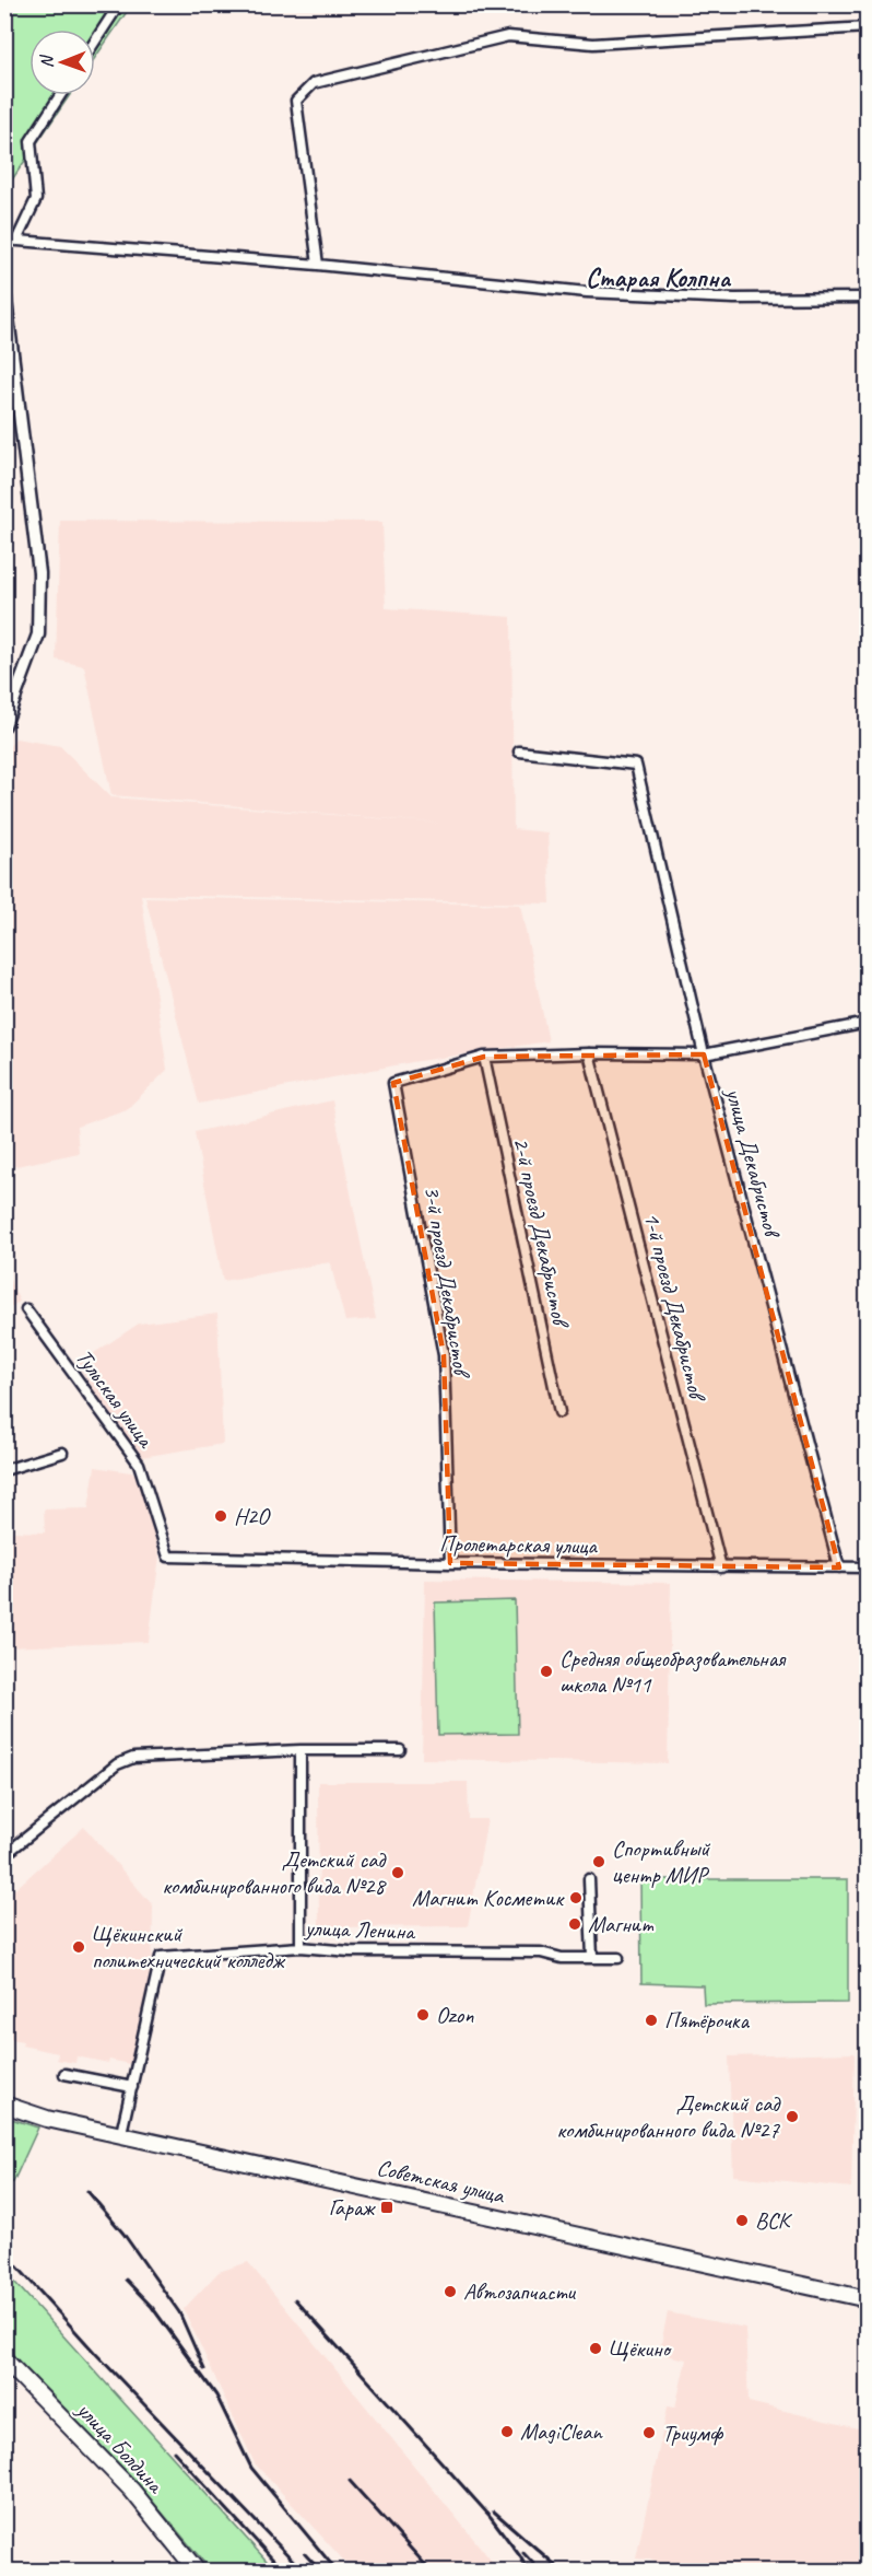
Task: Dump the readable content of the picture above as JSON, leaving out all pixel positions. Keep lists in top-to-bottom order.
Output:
{
  "streets": {
    "main road": ["Советская улица", "улица Болдина"],
    "street": [
      "улица Декабристов",
      "2-й проезд Декабристов",
      "3-й проезд Декабристов",
      "1-й проезд Декабристов",
      "Тульская улица",
      "Пролетарская улица",
      "улица Ленина"
    ]
  },
  "crossings": [
    ["улица Декабристов", "Пролетарская улица"],
    ["2-й проезд Декабристов", "3-й проезд Декабристов"],
    ["3-й проезд Декабристов", "Пролетарская улица"],
    ["1-й проезд Декабристов", "Пролетарская улица"],
    ["Тульская улица", "Пролетарская улица"],
    ["улица Ленина", "Советская улица"]
  ],
  "districts": ["Старая Колпна"],
  "places": {
    "other": [
      "Н2О",
      "Средняя общеобразовательная школа №11",
      "Спортивный центр МИР",
      "Детский сад комбинированного вида №28",
      "Магнит Косметик",
      "Магнит",
      "Щёкинский политехнический колледж",
      "Ozon",
      "Пятёрочка",
      "Детский сад комбинированного вида №27",
      "ВСК",
      "Автозапчасти",
      "Щёкино",
      "MagiClean",
      "Триумф"
    ],
    "transit": ["Гараж"]
  },
  "north": "left"
}
